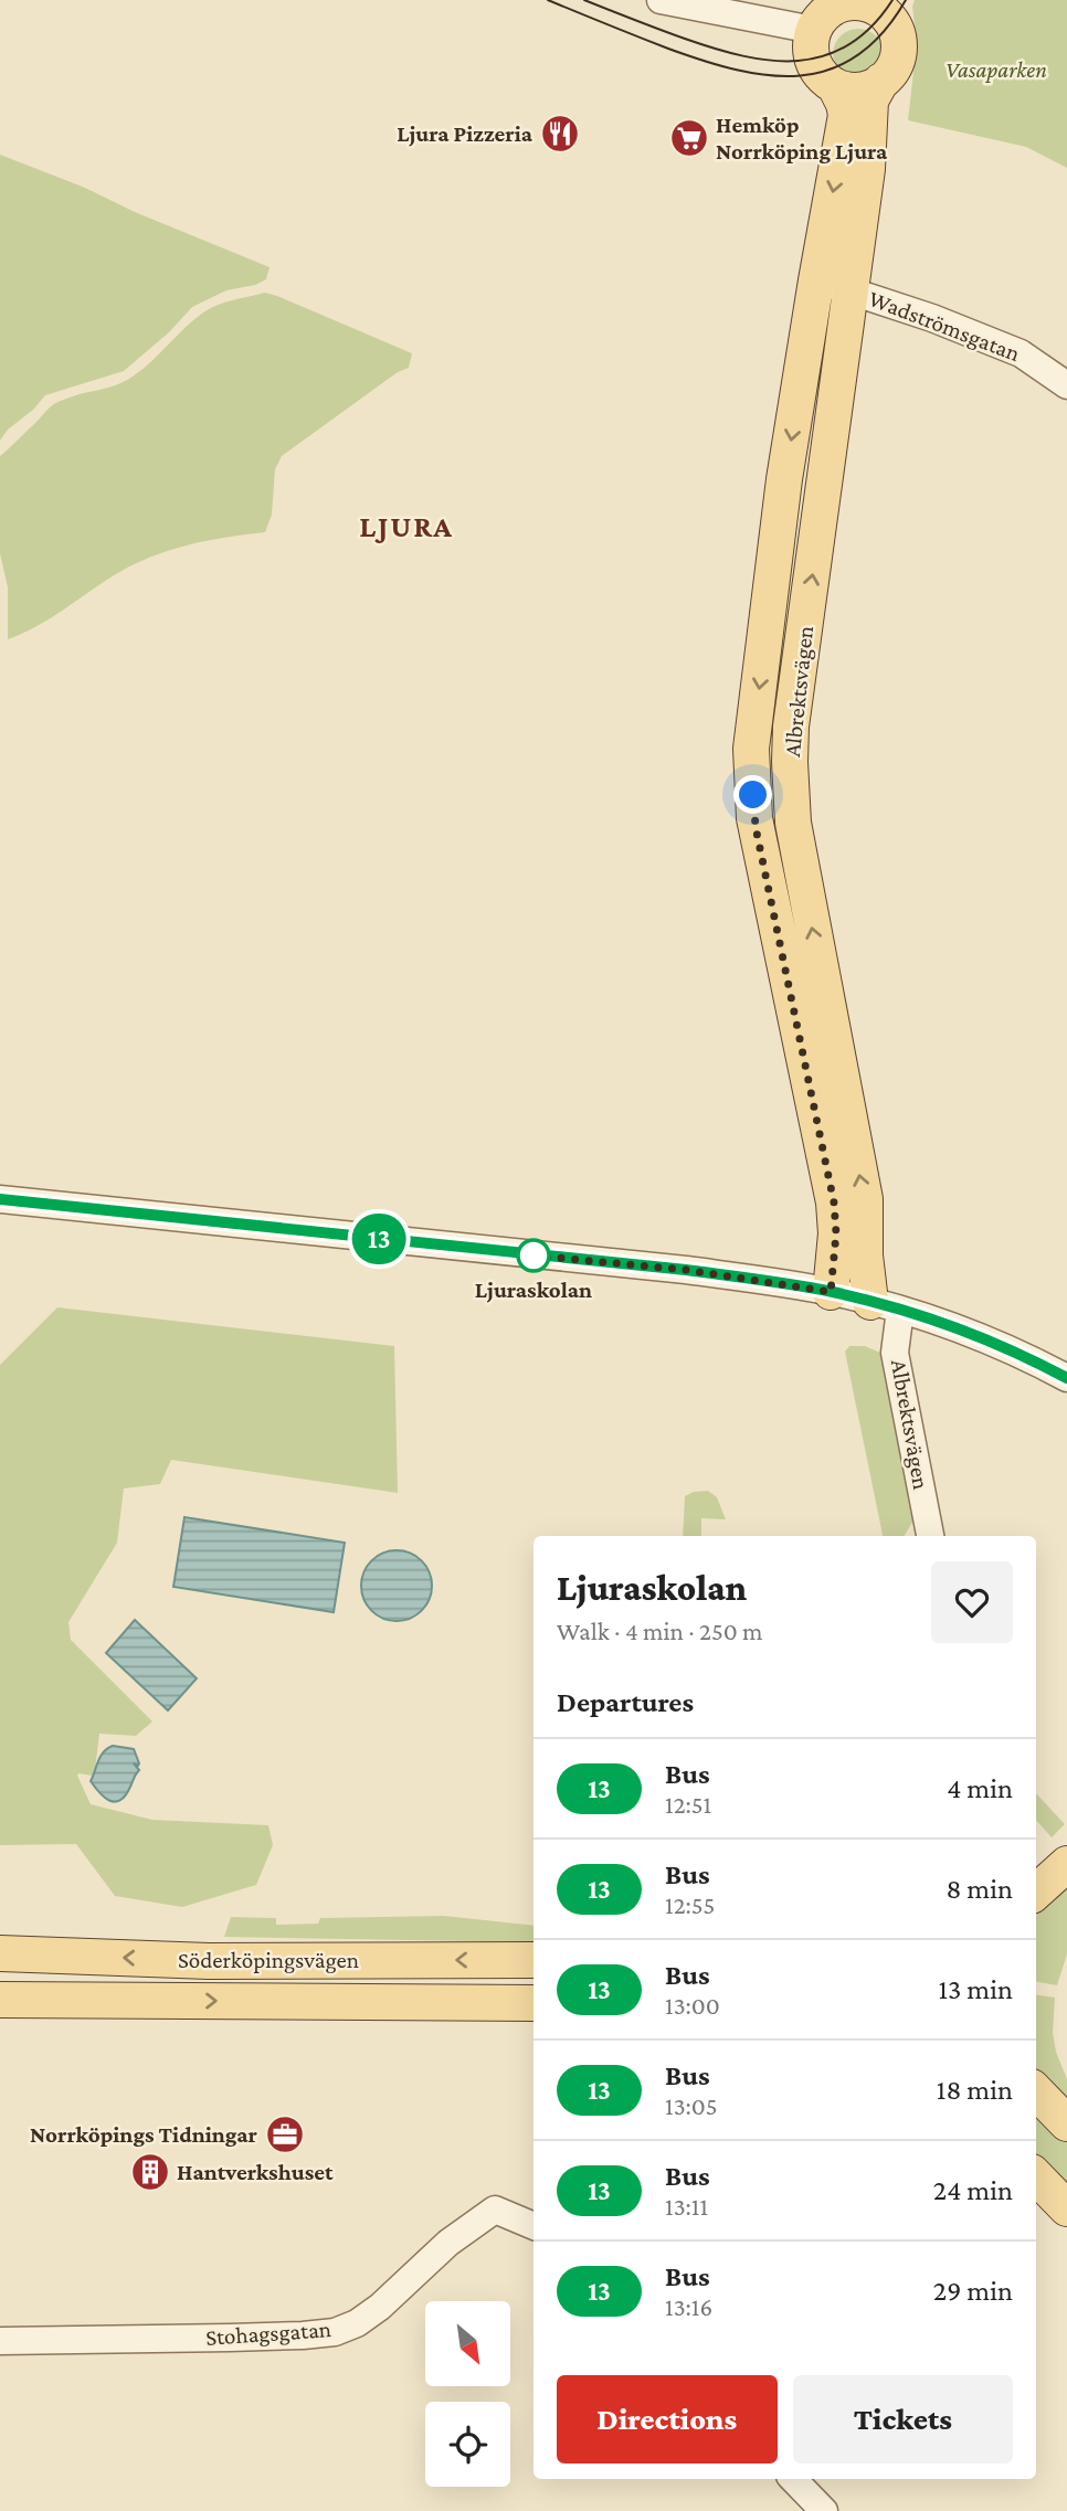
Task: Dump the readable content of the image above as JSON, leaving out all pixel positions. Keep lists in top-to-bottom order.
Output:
{
  "streets": {
    "main road": ["Albrektsvägen", "Söderköpingsvägen"],
    "street": ["Wadströmsgatan", "Stohagsgatan"]
  },
  "crossings": [
    ["Wadströmsgatan", "Albrektsvägen"]
  ],
  "districts": ["LJURA"],
  "parks": ["Vasaparken"],
  "places": {
    "restaurant": ["Ljura Pizzeria"],
    "supermarket": ["Hemköp Norrköping Ljura"],
    "other": ["Ljuraskolan"],
    "office": ["Norrköpings Tidningar"],
    "building": ["Hantverkshuset"]
  },
  "lines": ["bus line 13"],
  "north": "bottom right",
  "page": {
    "on_map": "13",
    "heading": [
      ["Ljuraskolan", "Walk · 4 min · 250 m"],
      "Departures"
    ],
    "list": [
      {
        "mark": "13",
        "name": "Bus",
        "note": "12:51",
        "value": "4 min"
      },
      {
        "mark": "13",
        "name": "Bus",
        "note": "12:55",
        "value": "8 min"
      },
      {
        "mark": "13",
        "name": "Bus",
        "note": "13:00",
        "value": "13 min"
      },
      {
        "mark": "13",
        "name": "Bus",
        "note": "13:05",
        "value": "18 min"
      },
      {
        "mark": "13",
        "name": "Bus",
        "note": "13:11",
        "value": "24 min"
      },
      {
        "mark": "13",
        "name": "Bus",
        "note": "13:16",
        "value": "29 min"
      }
    ],
    "buttons": ["Directions", "Tickets"]
  }
}
